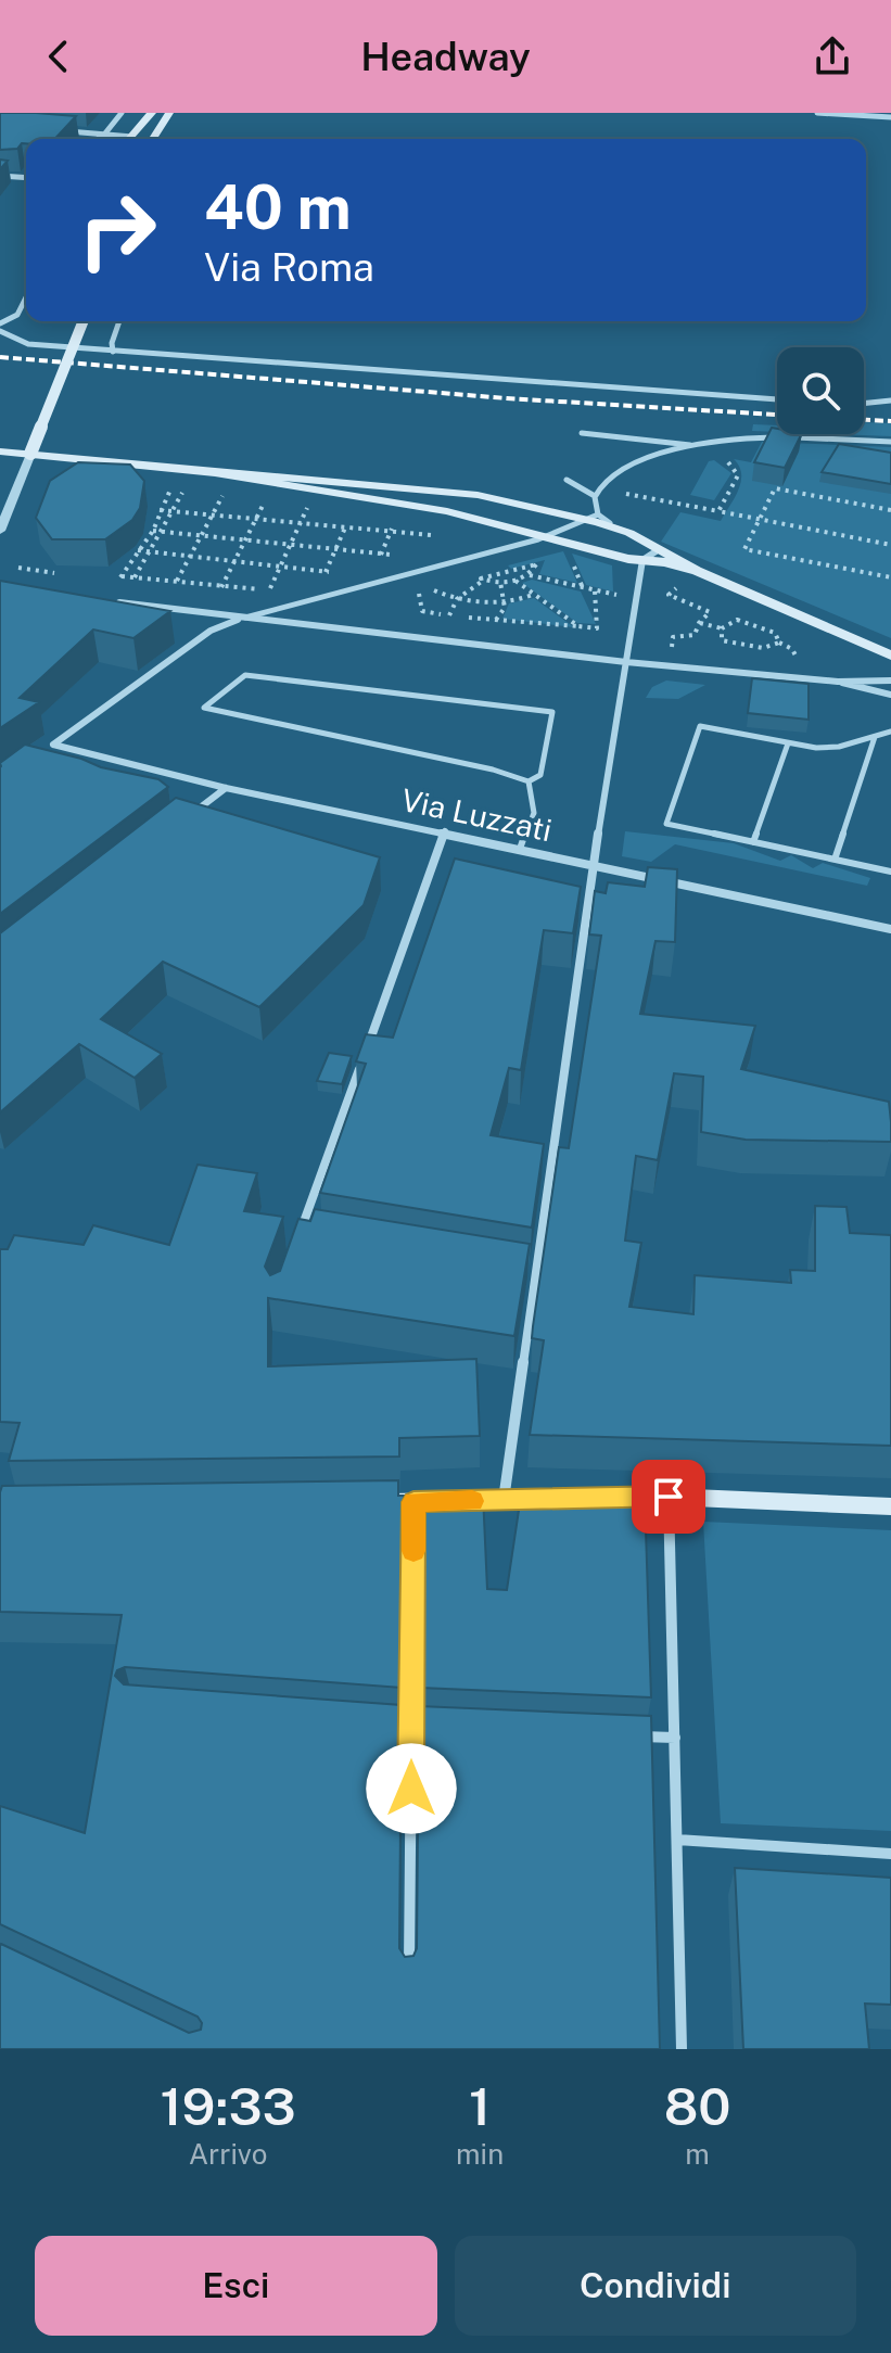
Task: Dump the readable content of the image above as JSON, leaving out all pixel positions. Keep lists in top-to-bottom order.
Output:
{
  "streets": {
    "street": ["Via Luzzati"]
  },
  "page": {
    "header": "Headway",
    "turn": ["40 m", "Via Roma"],
    "eta": [
      "19:33",
      "Arrivo",
      "1",
      "min",
      "80",
      "m"
    ],
    "buttons": ["Esci", "Condividi"]
  }
}
